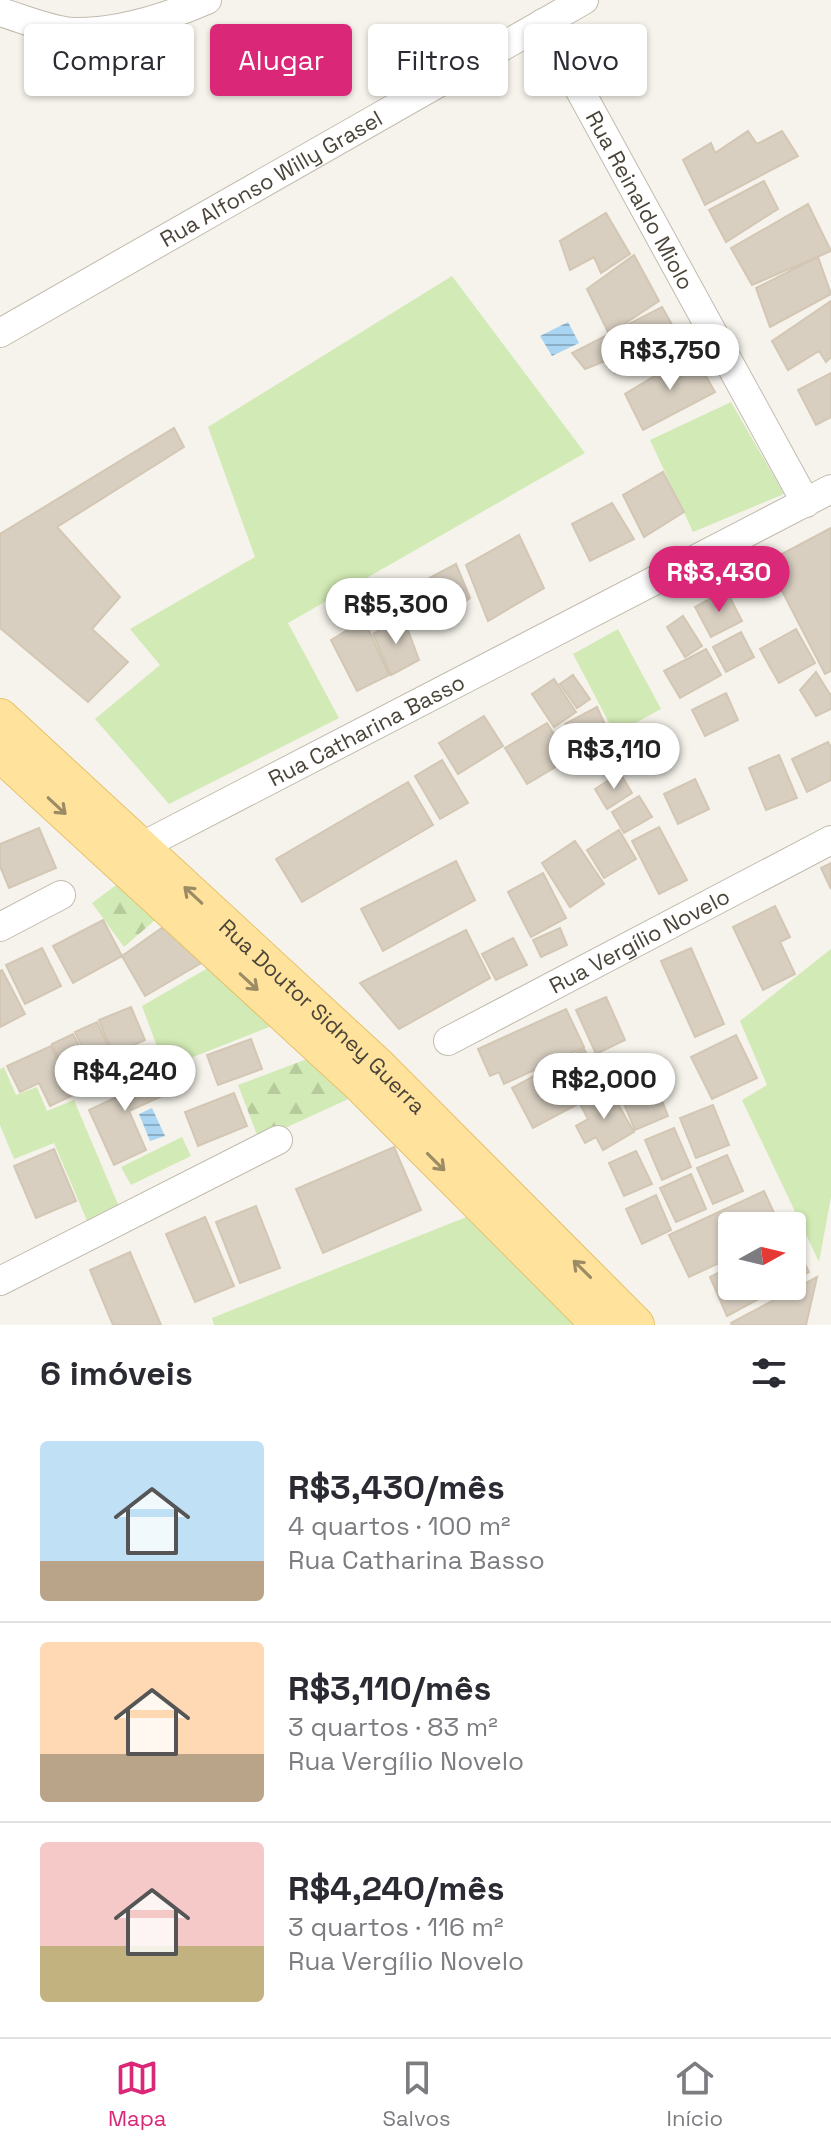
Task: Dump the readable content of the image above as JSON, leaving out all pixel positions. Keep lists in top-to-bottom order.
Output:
{
  "streets": {
    "main road": ["Rua Doutor Sidney Guerra"],
    "street": [
      "Rua Alfonso Willy Grasel",
      "Rua Reinaldo Miolo",
      "Rua Catharina Basso",
      "Rua Vergílio Novelo"
    ]
  },
  "crossings": [
    ["Rua Alfonso Willy Grasel", "Rua Reinaldo Miolo"],
    ["Rua Reinaldo Miolo", "Rua Catharina Basso"],
    ["Rua Catharina Basso", "Rua Doutor Sidney Guerra"]
  ],
  "north": "right",
  "page": {
    "chip": [
      "Comprar",
      "Alugar",
      "Filtros",
      "Novo"
    ],
    "price": [
      "R$3,750",
      "R$3,430",
      "R$5,300",
      "R$3,110",
      "R$4,240",
      "R$2,000"
    ],
    "heading": "6 imóveis",
    "list": [
      {
        "name": "R$3,430/mês",
        "note": "4 quartos · 100 m² · Rua Catharina Basso"
      },
      {
        "name": "R$3,110/mês",
        "note": "3 quartos · 83 m² · Rua Vergílio Novelo"
      },
      {
        "name": "R$4,240/mês",
        "note": "3 quartos · 116 m² · Rua Vergílio Novelo"
      }
    ],
    "tabs": ["Mapa", "Salvos", "Início"]
  }
}
